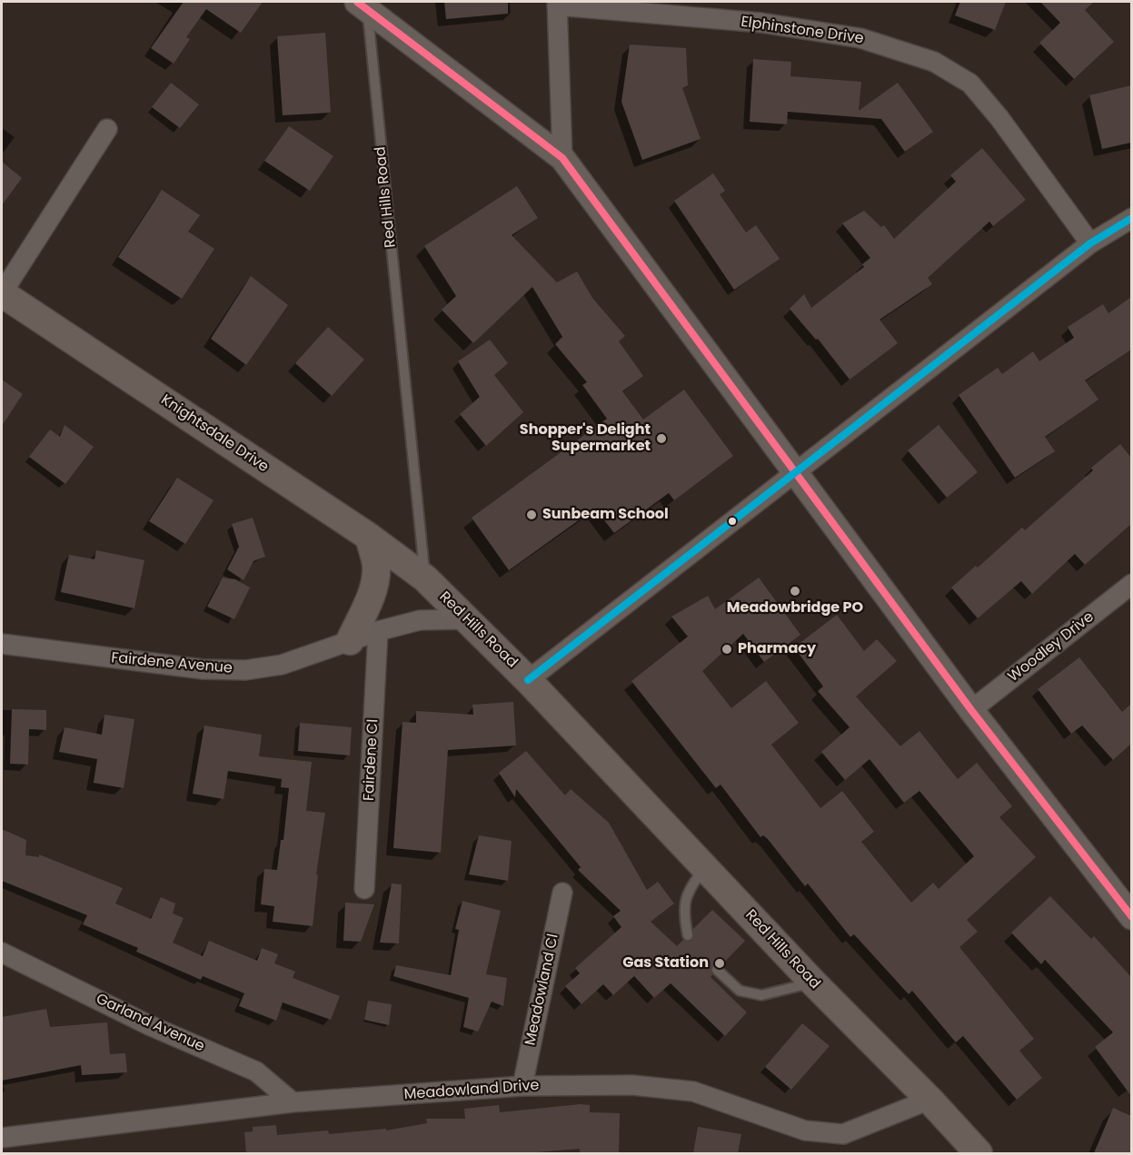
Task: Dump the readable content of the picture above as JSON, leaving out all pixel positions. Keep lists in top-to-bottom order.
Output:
{
  "streets": {
    "main road": ["Red Hills Road", "Knightsdale Drive"],
    "street": [
      "Elphinstone Drive",
      "Woodley Drive",
      "Fairdene Avenue",
      "Fairdene Cl",
      "Meadowland Cl",
      "Garland Avenue",
      "Meadowland Drive"
    ]
  },
  "crossings": [
    ["Red Hills Road", "Knightsdale Drive"],
    ["Red Hills Road", "Fairdene Avenue"],
    ["Red Hills Road", "Meadowland Drive"],
    ["Fairdene Avenue", "Fairdene Cl"],
    ["Meadowland Cl", "Meadowland Drive"],
    ["Garland Avenue", "Meadowland Drive"]
  ],
  "places": [
    "Shopper's Delight Supermarket",
    "Sunbeam School",
    "Meadowbridge PO",
    "Pharmacy",
    "Gas Station"
  ]
}
